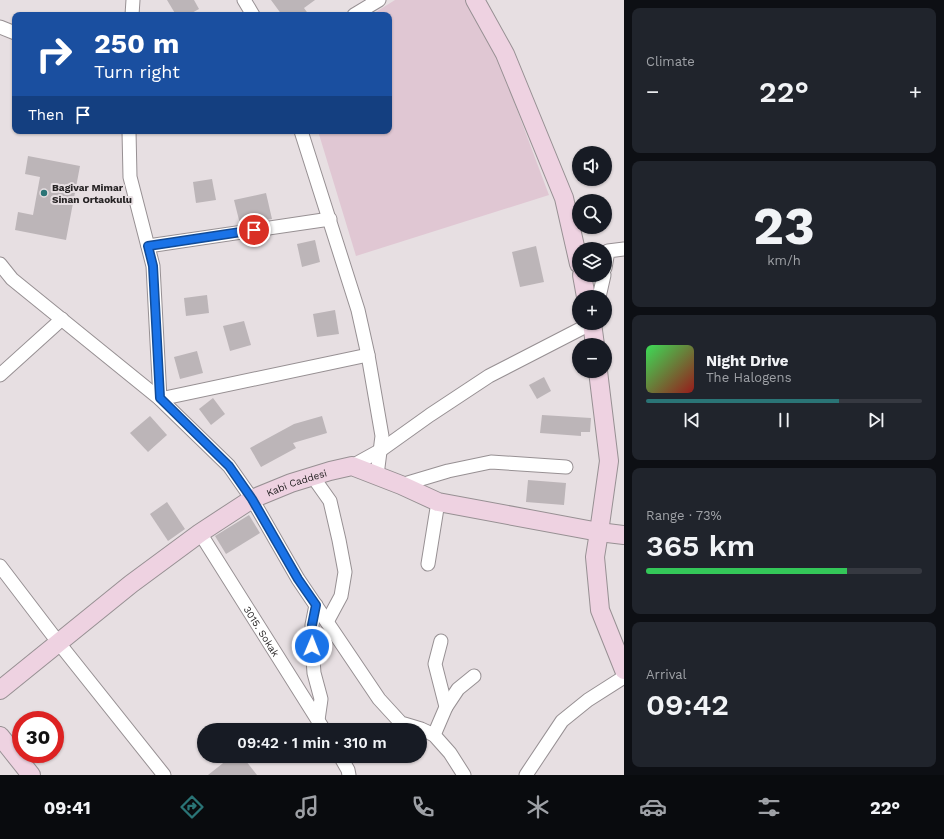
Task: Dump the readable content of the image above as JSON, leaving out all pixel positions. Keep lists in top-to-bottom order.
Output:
{
  "streets": {
    "street": ["Kabi Caddesi", "3015. Sokak"]
  },
  "crossings": [
    ["Kabi Caddesi", "3015. Sokak"]
  ],
  "places": ["Bagivar Mimar Sinan Ortaokulu"],
  "page": {
    "tile": [
      "Climate",
      ["23", "km/h"],
      ["Range · 73%", "365 km"],
      ["Arrival", "09:42"]
    ],
    "turn": ["250 m", "Turn right"],
    "heat": ["−", "22°", "+"],
    "then": "Then",
    "map_buttons": ["+", "−"],
    "song": ["Night Drive", "The Halogens"],
    "limit": "30",
    "trip": "09:42 · 1 min · 310 m",
    "tabs": ["09:41", "22°"]
  }
}
